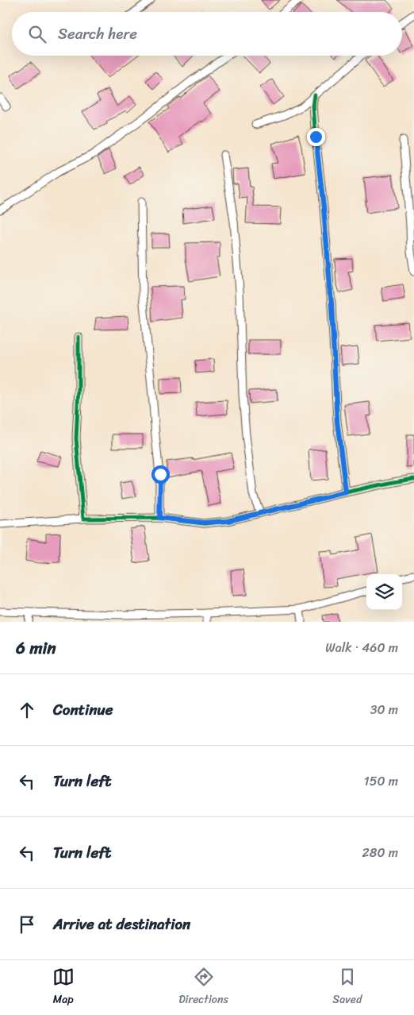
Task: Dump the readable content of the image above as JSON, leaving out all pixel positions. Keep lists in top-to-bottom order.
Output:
{
  "page": {
    "search": "Search here",
    "heading": ["6 min", "Walk · 460 m"],
    "list": [
      ["Continue", "30 m"],
      ["Turn left", "150 m"],
      ["Turn left", "280 m"],
      "Arrive at destination"
    ],
    "nav": ["Map", "Directions", "Saved"]
  }
}
